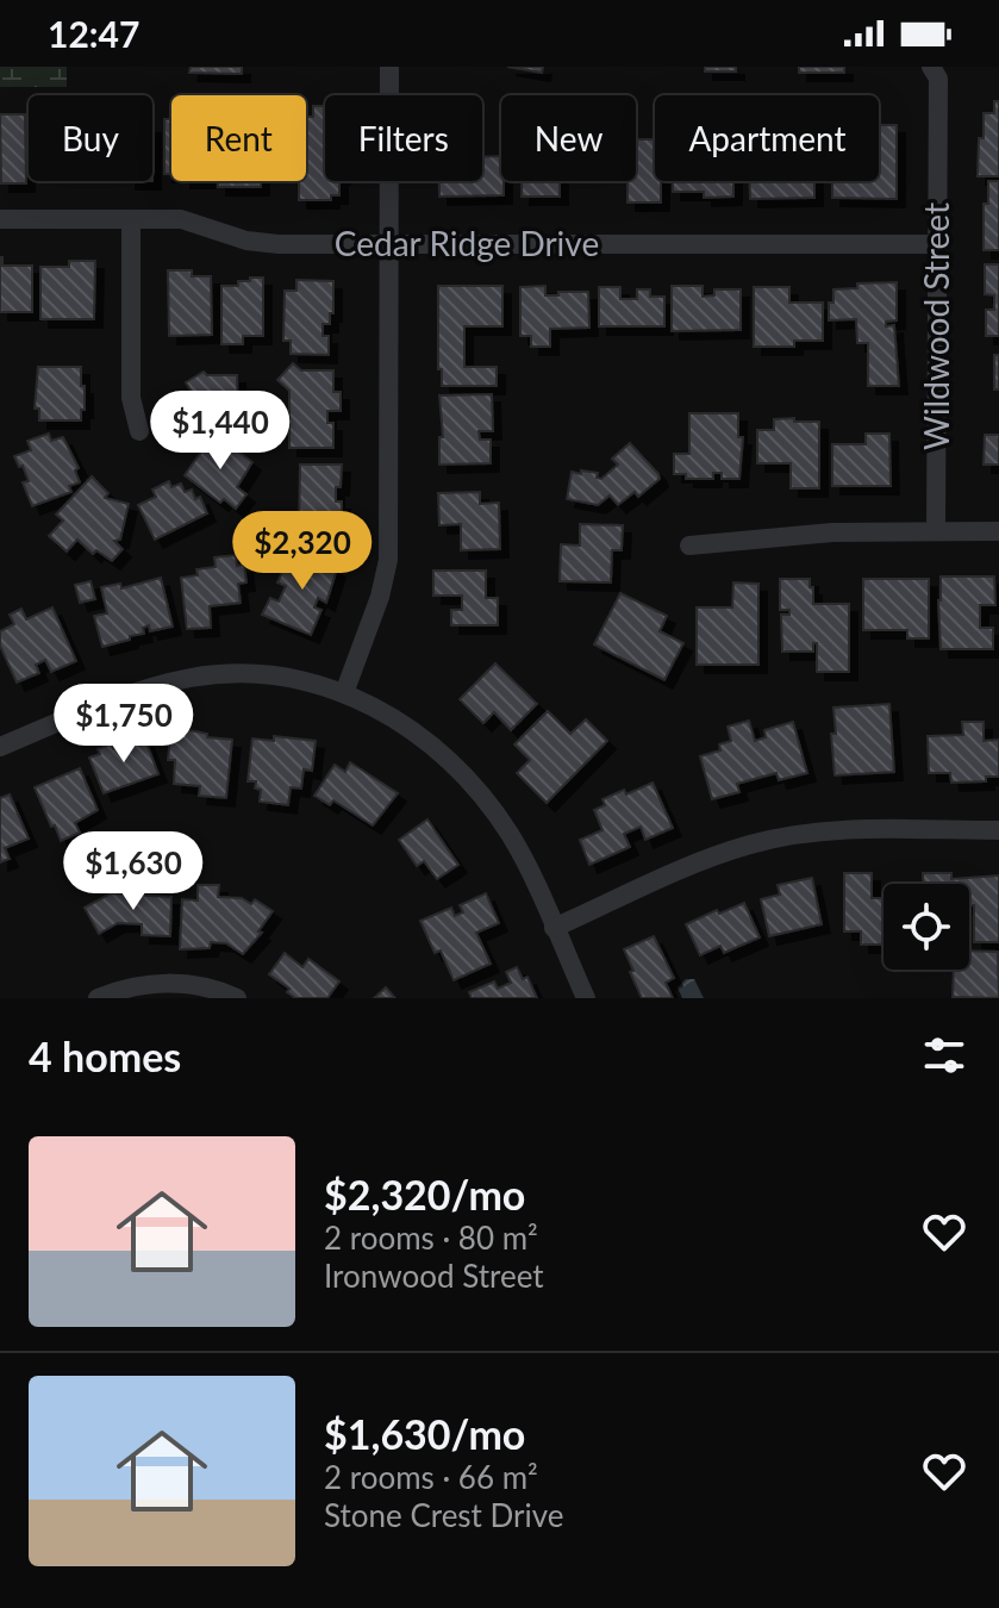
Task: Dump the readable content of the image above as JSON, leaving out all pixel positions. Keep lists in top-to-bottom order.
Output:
{
  "streets": {
    "street": ["Cedar Ridge Drive", "Wildwood Street"]
  },
  "crossings": [
    ["Cedar Ridge Drive", "Wildwood Street"]
  ],
  "page": {
    "status": "12:47",
    "chip": [
      "Buy",
      "Rent",
      "Filters",
      "New",
      "Apartment"
    ],
    "price": [
      "$1,440",
      "$2,320",
      "$1,750",
      "$1,630"
    ],
    "heading": "4 homes",
    "list": [
      {
        "name": "$2,320/mo",
        "note": "2 rooms · 80 m² · Ironwood Street"
      },
      {
        "name": "$1,630/mo",
        "note": "2 rooms · 66 m² · Stone Crest Drive"
      }
    ]
  }
}
